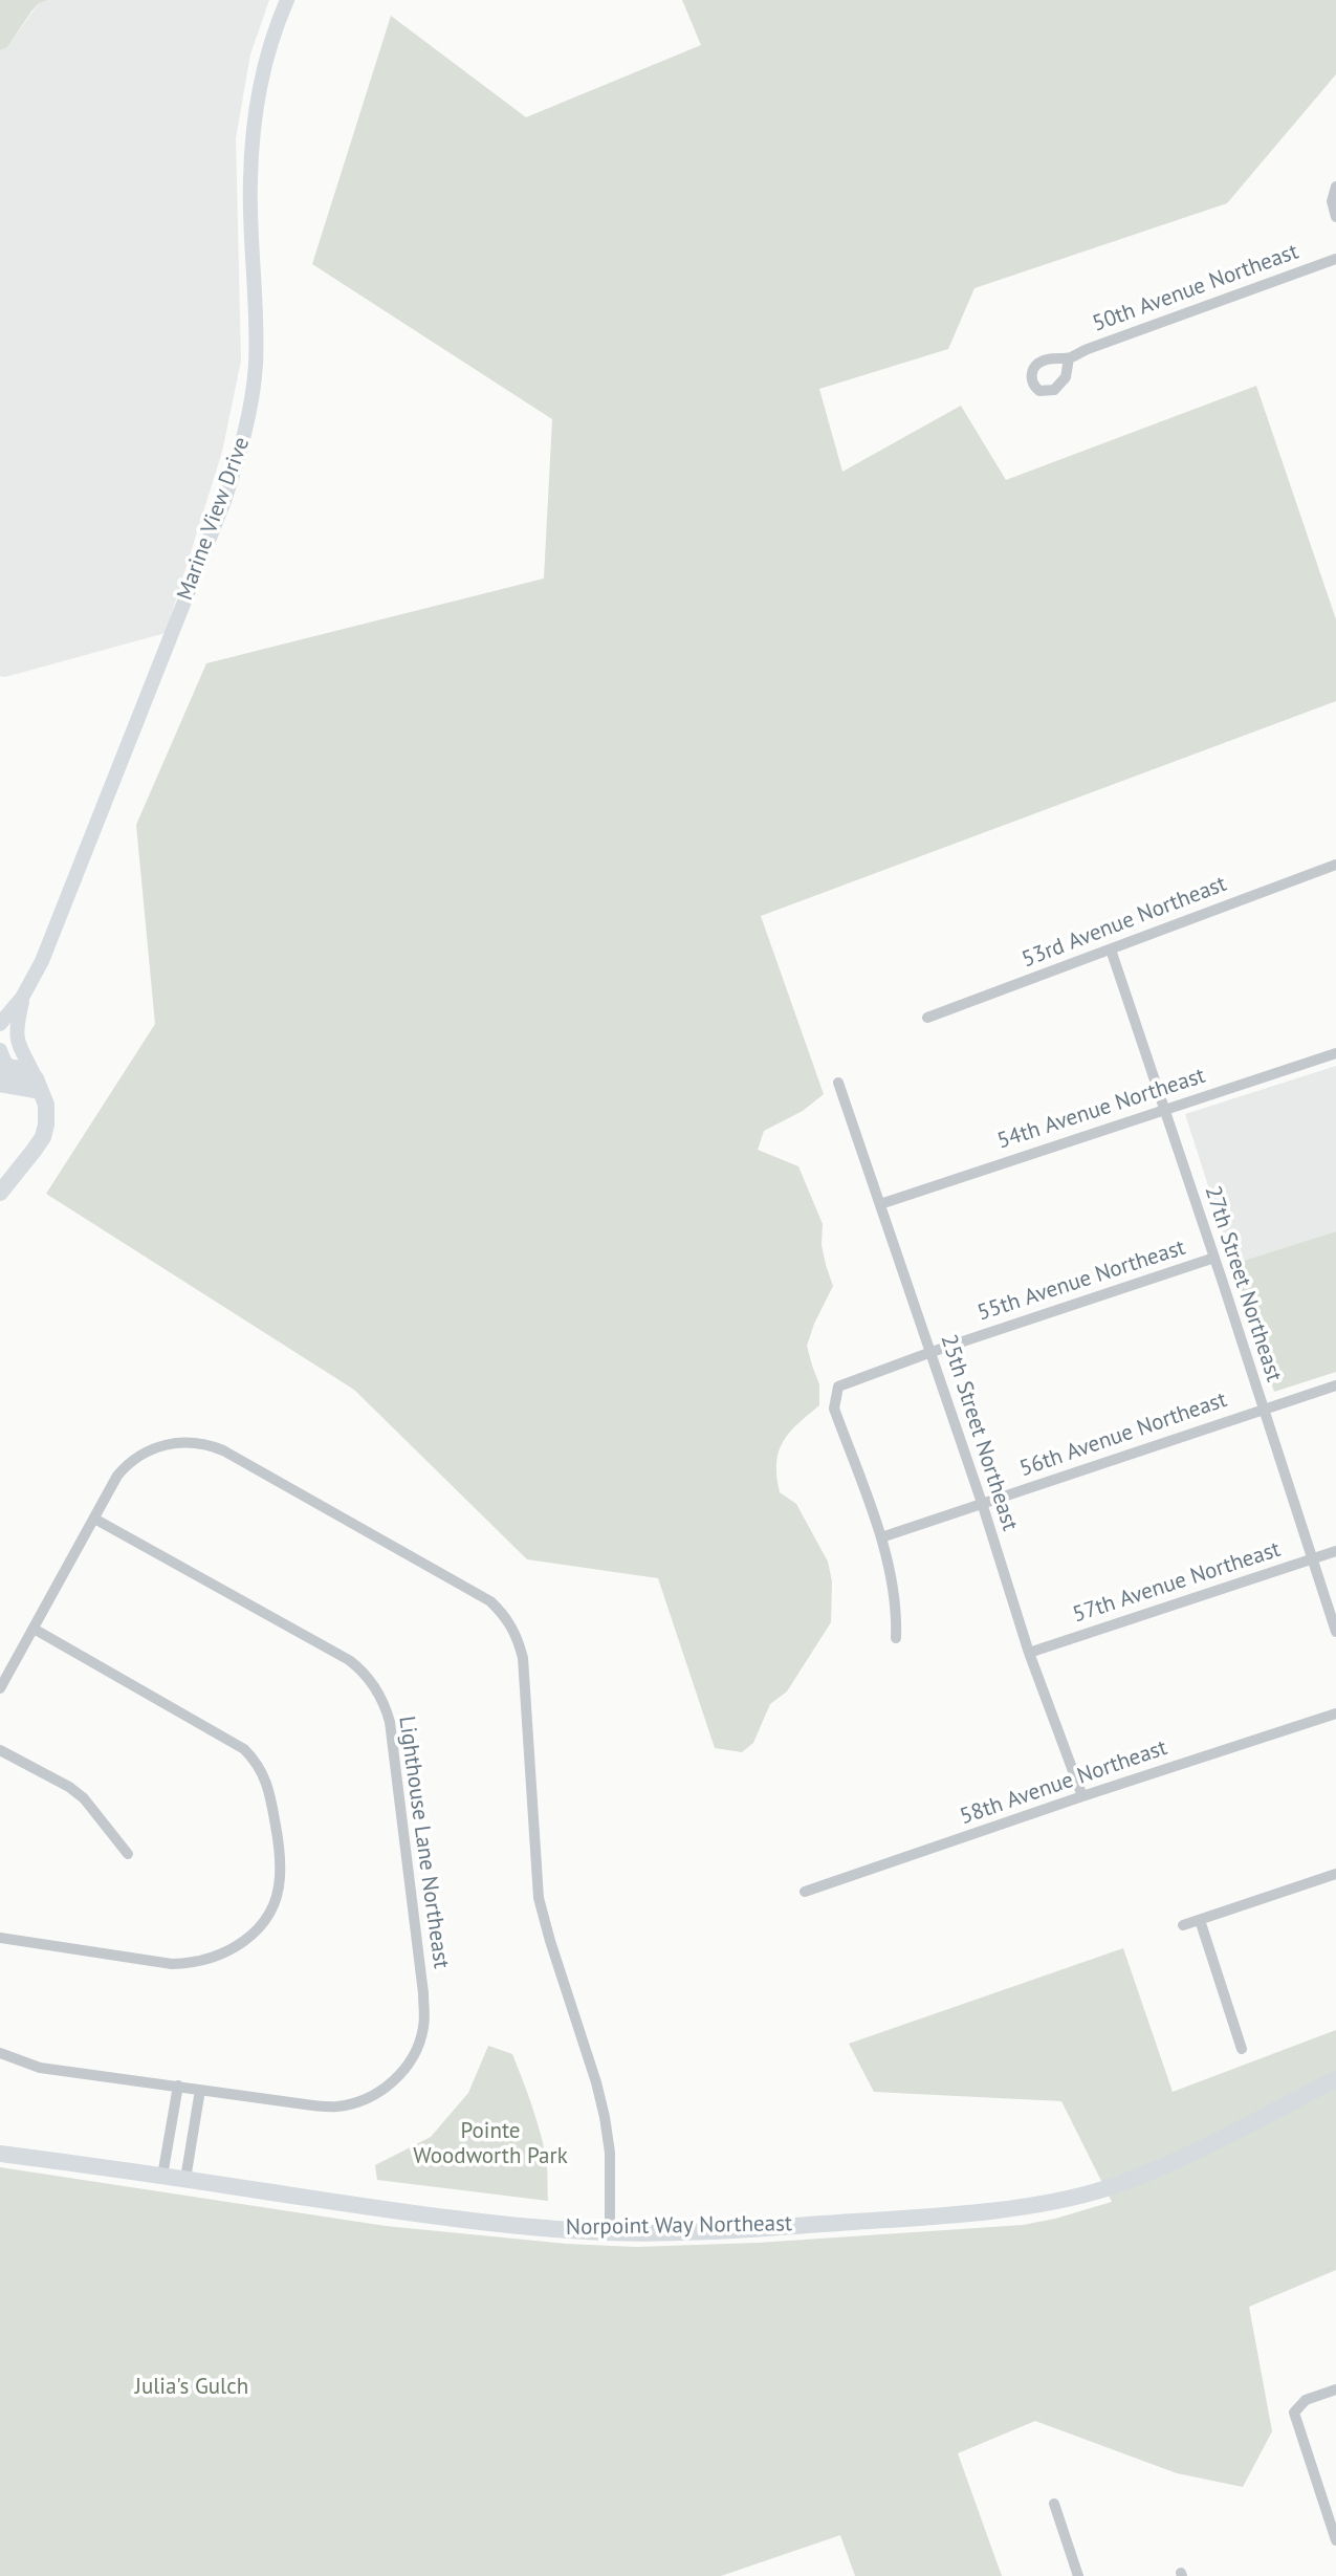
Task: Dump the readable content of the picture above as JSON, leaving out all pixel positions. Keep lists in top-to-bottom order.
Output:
{
  "streets": {
    "main road": ["Marine View Drive", "Norpoint Way Northeast"],
    "street": [
      "50th Avenue Northeast",
      "53rd Avenue Northeast",
      "54th Avenue Northeast",
      "55th Avenue Northeast",
      "27th Street Northeast",
      "25th Street Northeast",
      "56th Avenue Northeast",
      "57th Avenue Northeast",
      "58th Avenue Northeast",
      "Lighthouse Lane Northeast"
    ]
  },
  "crossings": [
    ["53rd Avenue Northeast", "27th Street Northeast"],
    ["54th Avenue Northeast", "27th Street Northeast"],
    ["54th Avenue Northeast", "25th Street Northeast"],
    ["55th Avenue Northeast", "27th Street Northeast"],
    ["55th Avenue Northeast", "25th Street Northeast"],
    ["55th Avenue Northeast", "56th Avenue Northeast"],
    ["27th Street Northeast", "56th Avenue Northeast"],
    ["27th Street Northeast", "57th Avenue Northeast"],
    ["25th Street Northeast", "56th Avenue Northeast"],
    ["25th Street Northeast", "57th Avenue Northeast"],
    ["25th Street Northeast", "58th Avenue Northeast"]
  ],
  "parks": ["Pointe Woodworth Park", "Julia's Gulch"]
}
